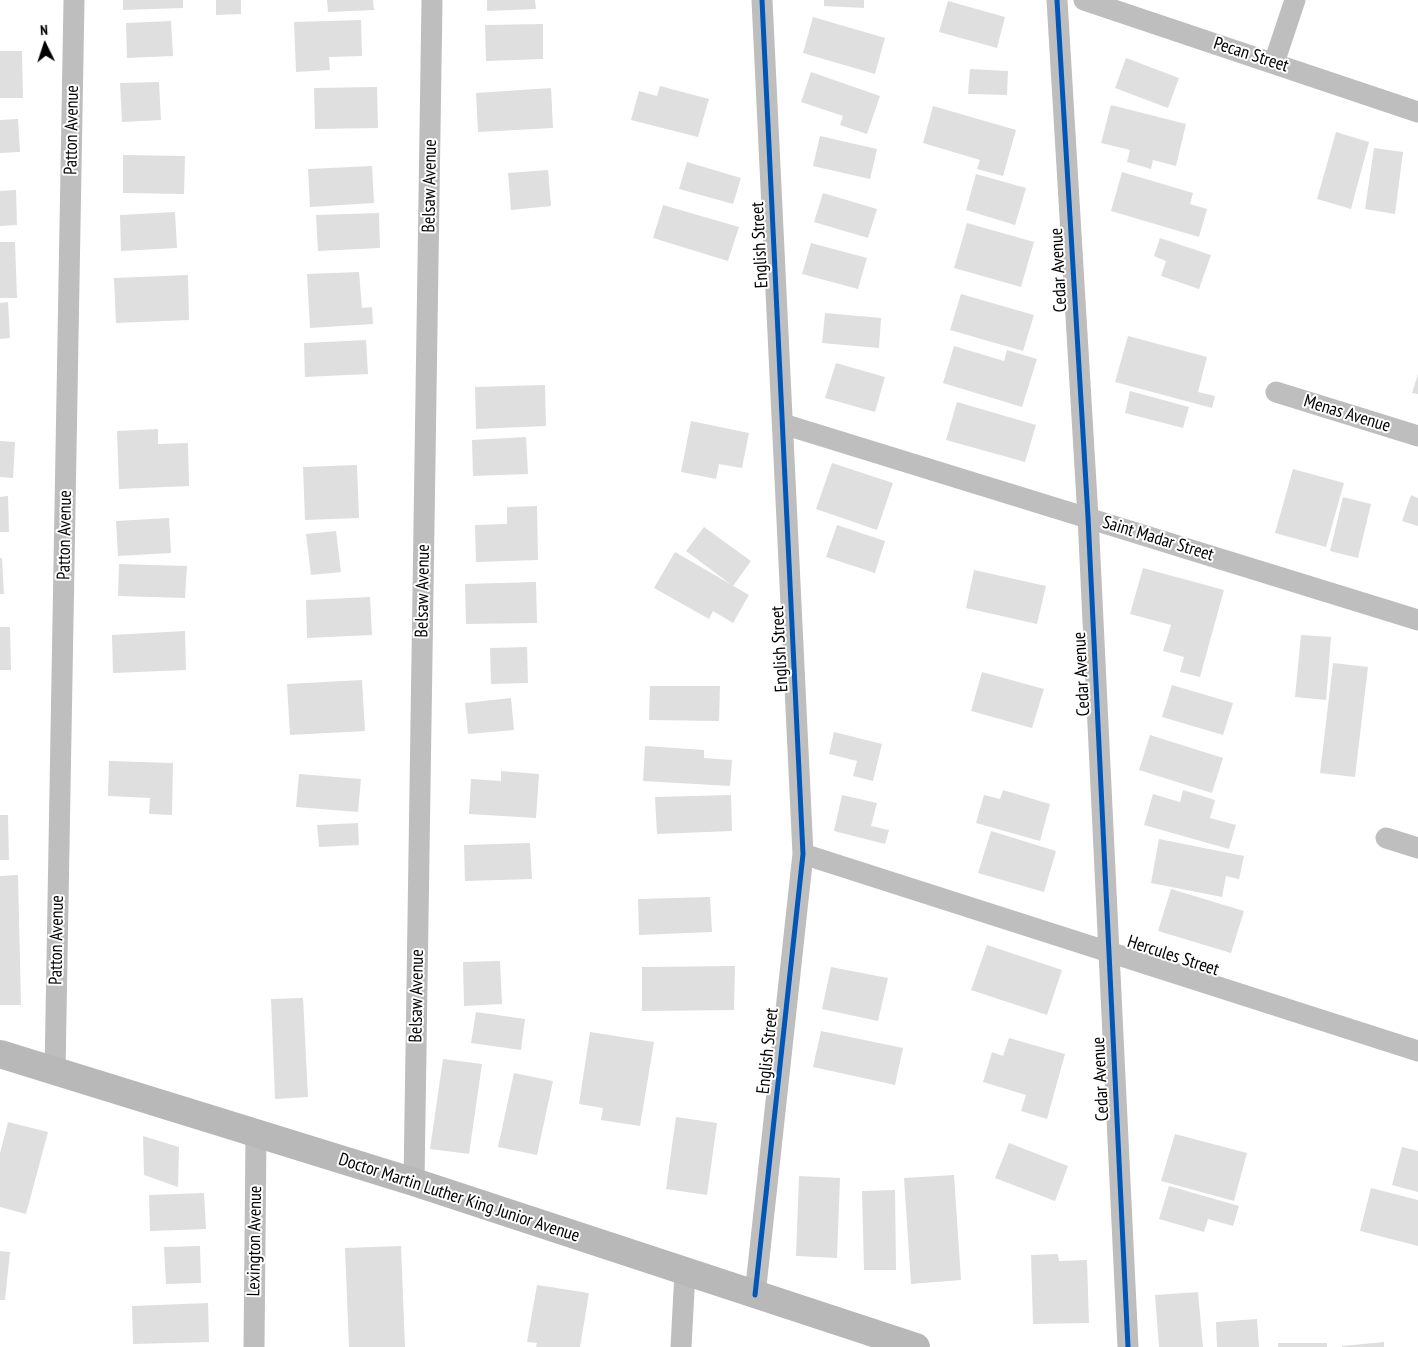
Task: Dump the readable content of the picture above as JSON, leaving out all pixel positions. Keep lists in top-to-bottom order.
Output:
{
  "streets": {
    "main road": ["Doctor Martin Luther King Junior Avenue"],
    "street": [
      "Pecan Street",
      "Patton Avenue",
      "Belsaw Avenue",
      "English Street",
      "Cedar Avenue",
      "Menas Avenue",
      "Saint Madar Street",
      "Hercules Street",
      "Lexington Avenue"
    ]
  },
  "crossings": [
    ["Patton Avenue", "Doctor Martin Luther King Junior Avenue"],
    ["Belsaw Avenue", "Doctor Martin Luther King Junior Avenue"],
    ["English Street", "Saint Madar Street"],
    ["English Street", "Hercules Street"],
    ["English Street", "Doctor Martin Luther King Junior Avenue"],
    ["Cedar Avenue", "Saint Madar Street"],
    ["Cedar Avenue", "Hercules Street"],
    ["Doctor Martin Luther King Junior Avenue", "Lexington Avenue"]
  ],
  "north": "top"
}
